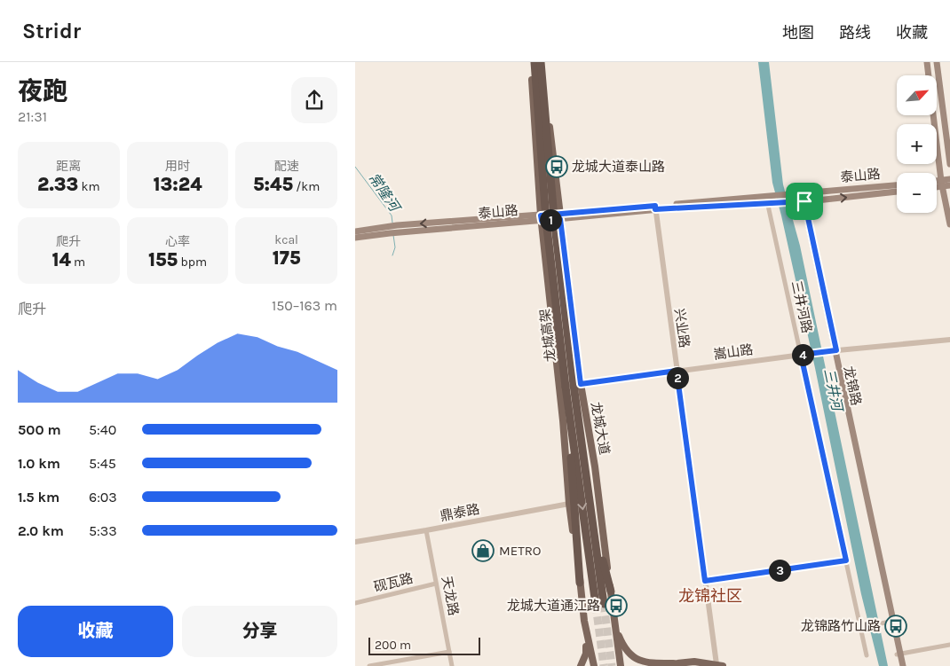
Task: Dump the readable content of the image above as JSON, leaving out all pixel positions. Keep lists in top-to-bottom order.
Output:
{
  "streets": {
    "highway": ["龙城高架"],
    "main road": ["泰山路", "龙锦路"],
    "street": [
      "三井河路",
      "兴业路",
      "嵩山路",
      "鼎泰路",
      "砚瓦路",
      "天龙路"
    ]
  },
  "crossings": [
    ["泰山路", "三井河路"],
    ["泰山路", "兴业路"],
    ["泰山路", "龙锦路"],
    ["三井河路", "嵩山路"],
    ["兴业路", "嵩山路"],
    ["龙城高架", "嵩山路"],
    ["嵩山路", "龙锦路"],
    ["鼎泰路", "天龙路"],
    ["砚瓦路", "天龙路"]
  ],
  "districts": ["龙锦社区"],
  "water": ["常隆河", "三井河"],
  "places": {
    "bus stop": ["龙城大道泰山路", "龙城大道通江路", "龙锦路竹山路"],
    "shop": ["METRO"]
  },
  "scale_bar": "200 m",
  "north": "top right",
  "page": {
    "header": "Stridr",
    "nav": ["地图", "路线", "收藏"],
    "heading": ["夜跑", "21:31"],
    "map_buttons": ["+", "−"],
    "stats": [
      ["距离", "2.33 km"],
      ["用时", "13:24"],
      ["配速", "5:45 /km"],
      ["爬升", "14 m"],
      ["心率", "155 bpm"],
      ["kcal", "175"]
    ],
    "pins": [
      "1",
      "4",
      "2",
      "3"
    ],
    "chart": ["爬升", "150–163 m"],
    "list": [
      {
        "name": "500 m",
        "note": "5:40"
      },
      {
        "name": "1.0 km",
        "note": "5:45"
      },
      {
        "name": "1.5 km",
        "note": "6:03"
      },
      {
        "name": "2.0 km",
        "note": "5:33"
      }
    ],
    "buttons": ["收藏", "分享"],
    "scale": "200 m"
  }
}
